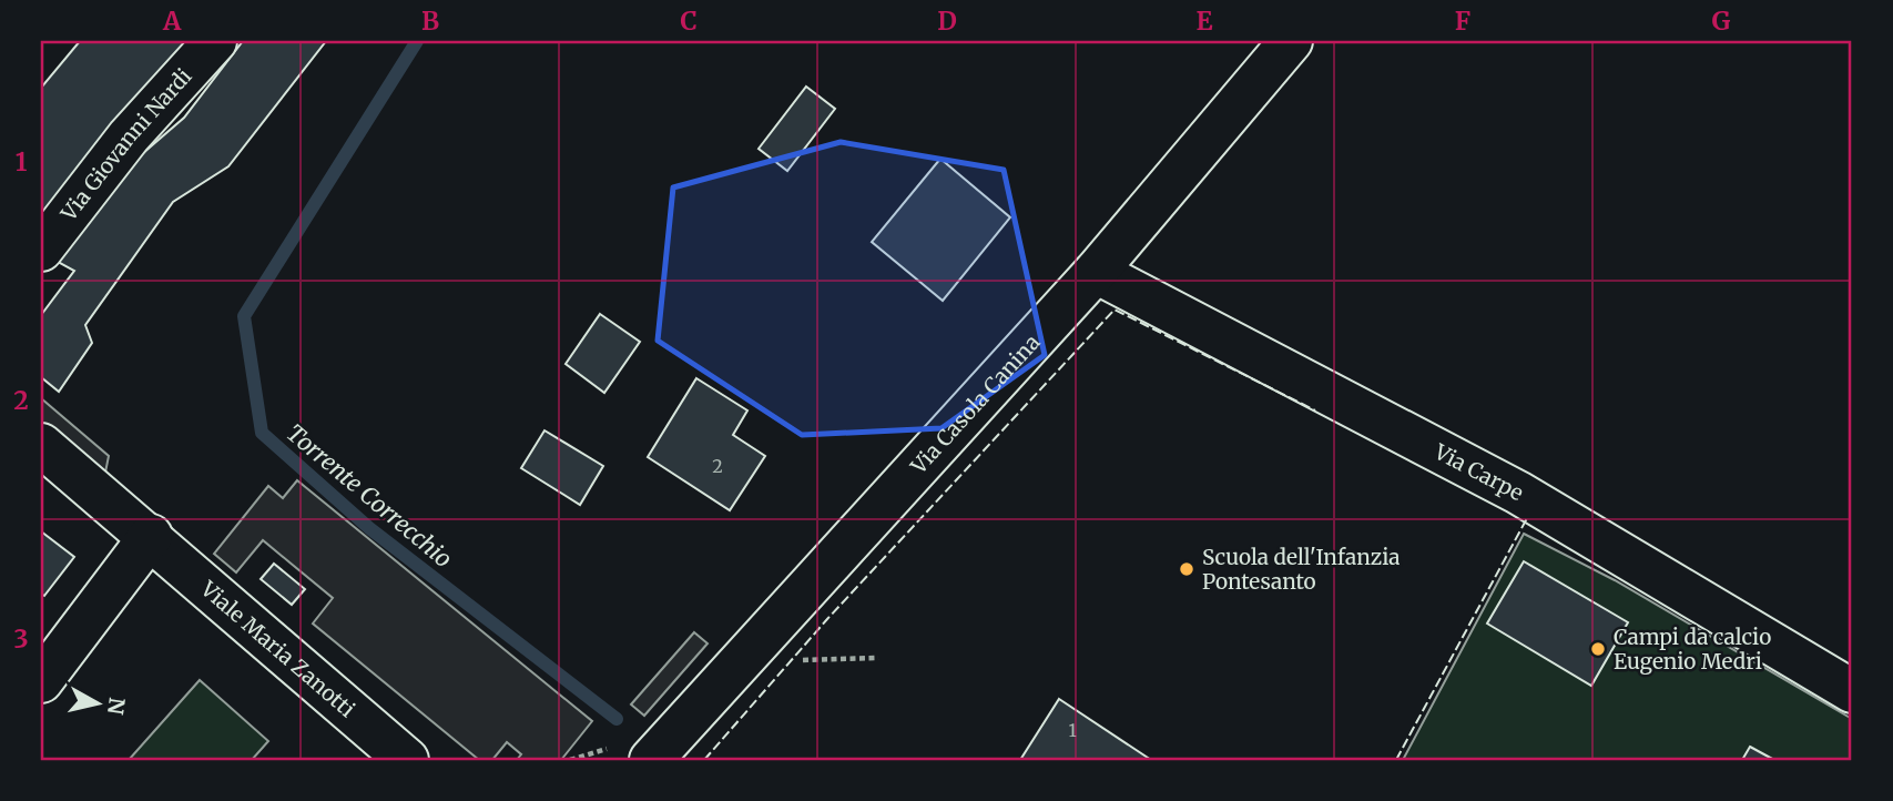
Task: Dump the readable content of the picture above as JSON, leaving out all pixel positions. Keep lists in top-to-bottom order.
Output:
{
  "streets": {
    "street": [
      "Via Giovanni Nardi",
      "Via Casola Canina",
      "Via Carpe",
      "Viale Maria Zanotti"
    ]
  },
  "crossings": [
    ["Via Casola Canina", "Via Carpe"]
  ],
  "water": ["Torrente Correcchio"],
  "places": ["Scuola dell'Infanzia Pontesanto", "Campi da calcio Eugenio Medri"],
  "house_numbers": ["2", "1"],
  "north": "right",
  "grid": {
    "columns": [
      "A",
      "B",
      "C",
      "D",
      "E",
      "F",
      "G"
    ],
    "rows": ["1", "2", "3"]
  }
}
